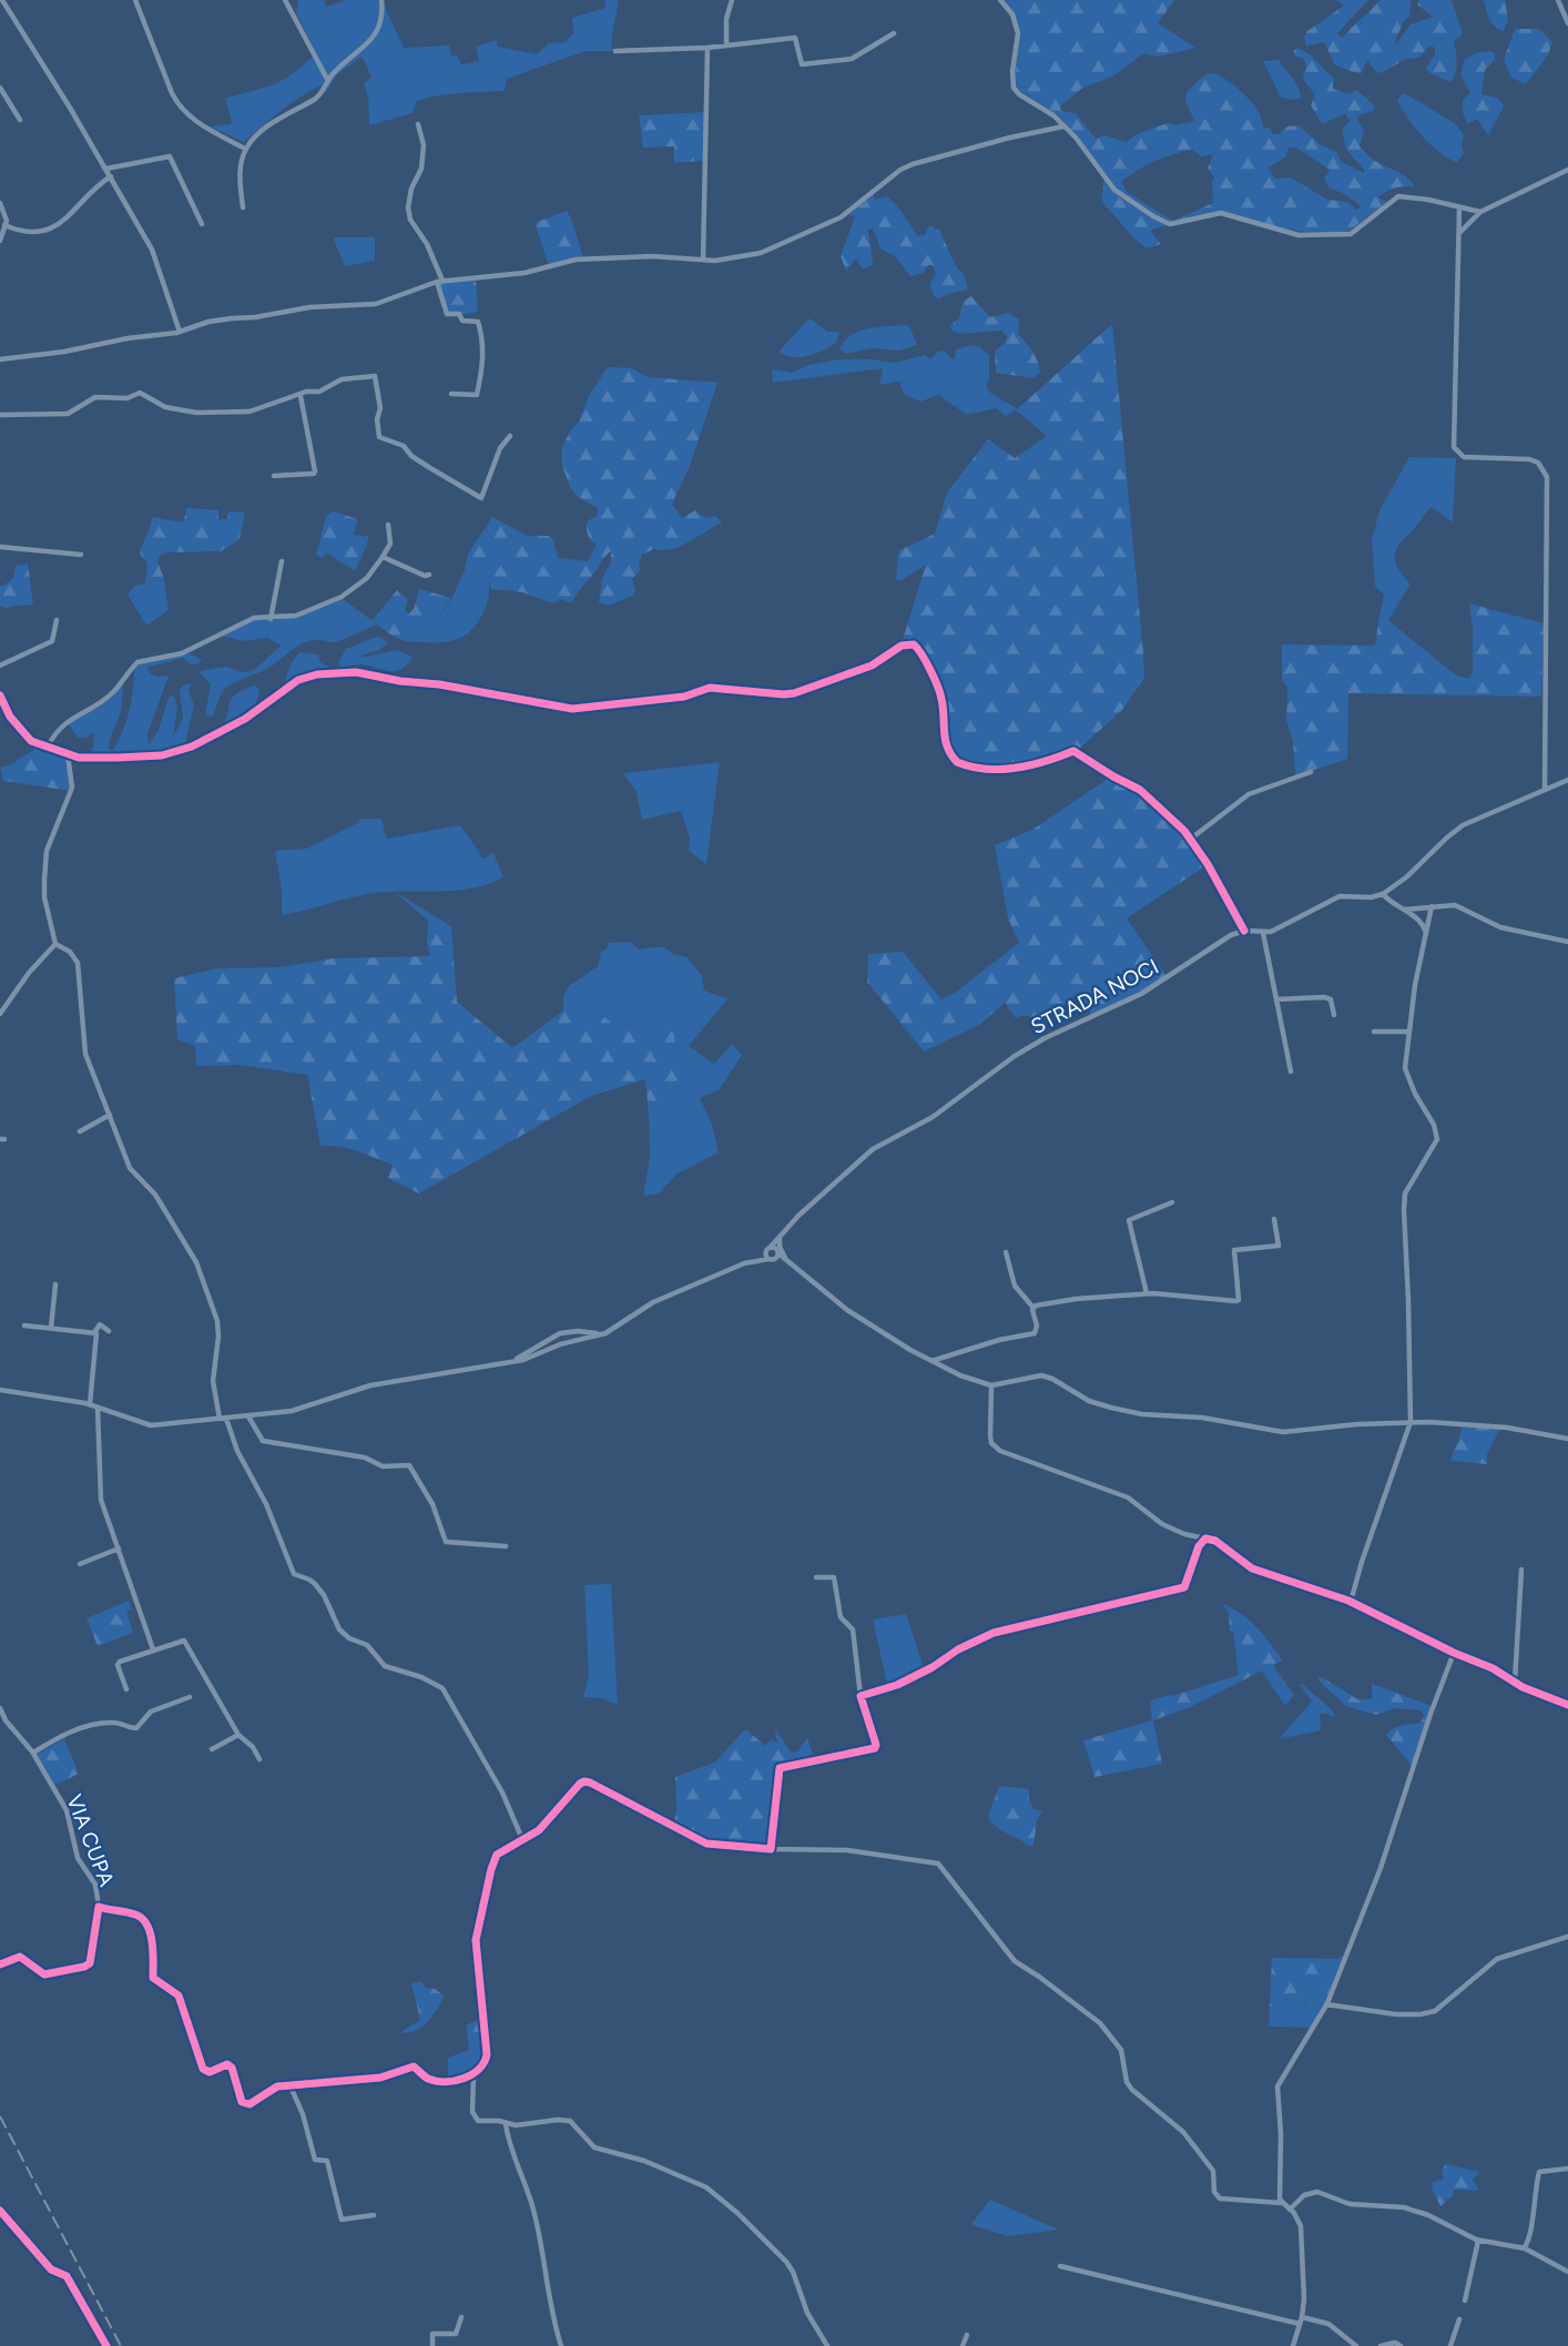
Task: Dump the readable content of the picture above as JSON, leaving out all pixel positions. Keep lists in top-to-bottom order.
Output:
{
  "streets": {
    "street": ["STRADA NOCI", "VIA CUPA"]
  }
}
